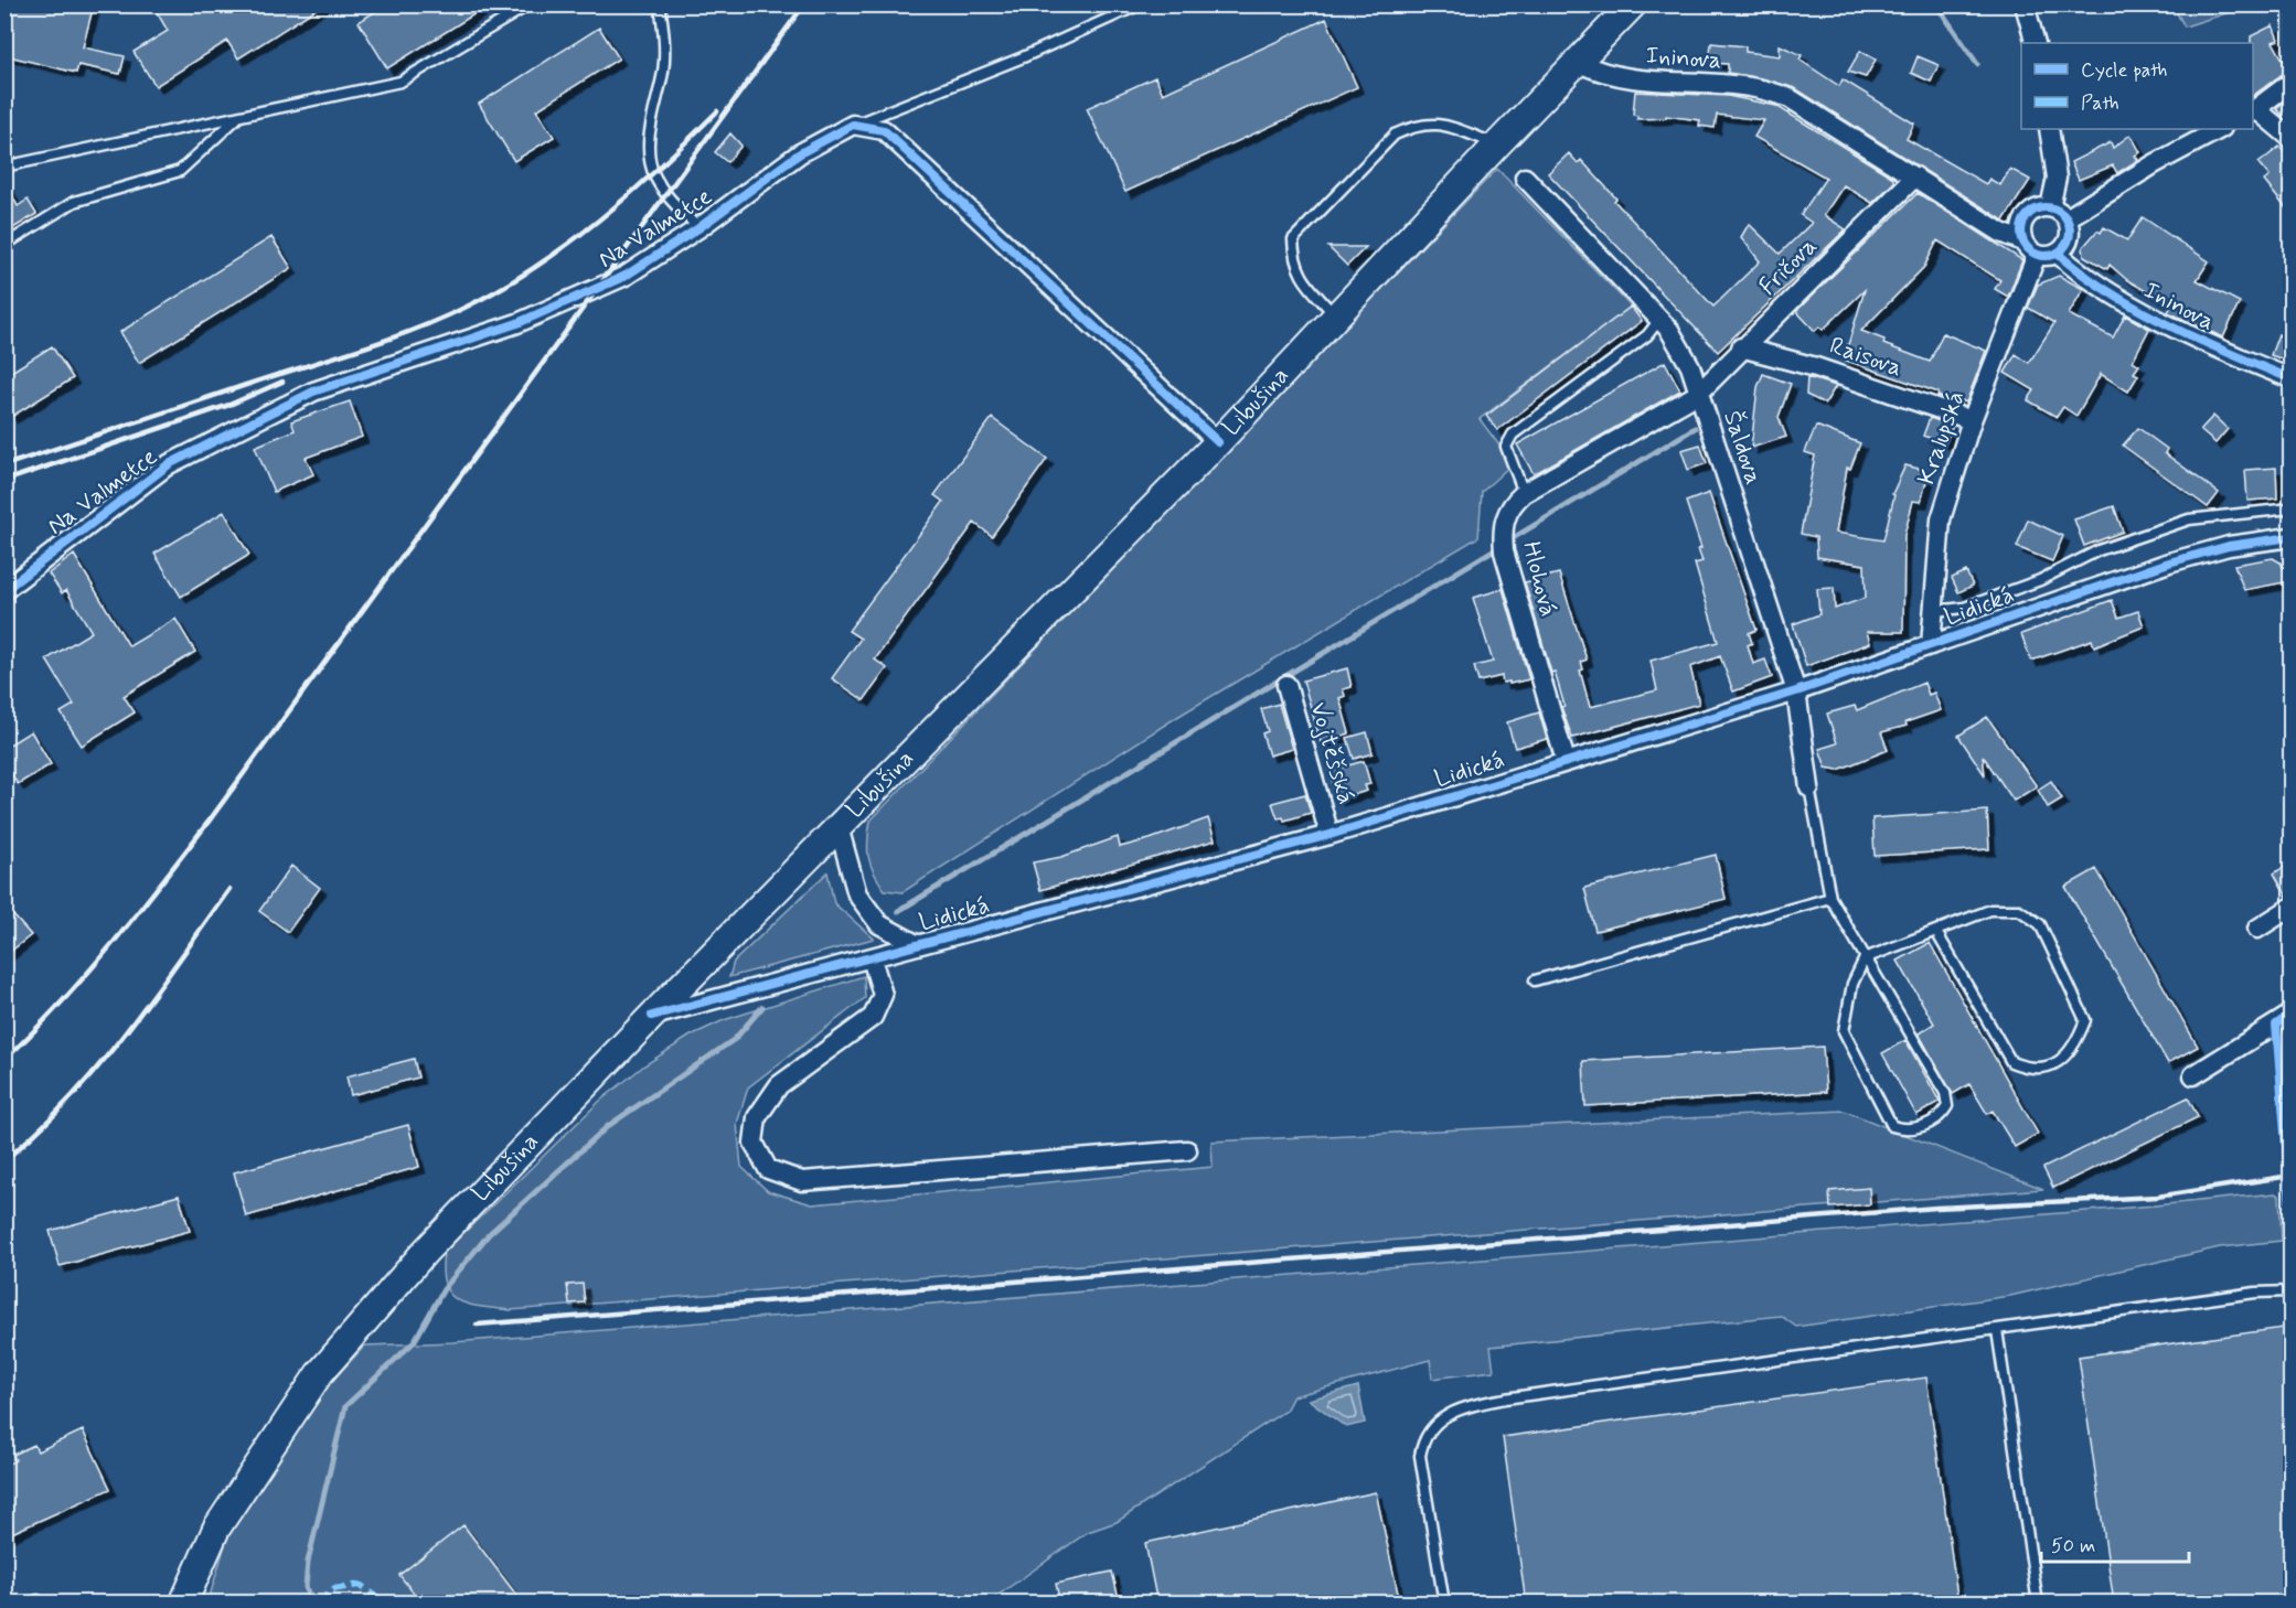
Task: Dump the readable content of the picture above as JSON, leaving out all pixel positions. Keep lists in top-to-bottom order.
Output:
{
  "streets": {
    "main road": ["Libušina"],
    "street": [
      "Ininova",
      "Na Valmetce",
      "Fričova",
      "Raisova",
      "Kralupská",
      "Šaldova",
      "Hlohová",
      "Lidická",
      "Vojtěšská"
    ]
  },
  "crossings": [
    ["Ininova", "Fričova"],
    ["Ininova", "Libušina"],
    ["Ininova", "Kralupská"],
    ["Fričova", "Raisova"],
    ["Fričova", "Šaldova"],
    ["Fričova", "Hlohová"],
    ["Raisova", "Kralupská"],
    ["Libušina", "Lidická"],
    ["Kralupská", "Lidická"],
    ["Šaldova", "Hlohová"],
    ["Šaldova", "Lidická"],
    ["Hlohová", "Lidická"],
    ["Lidická", "Vojtěšská"]
  ],
  "legend": ["Cycle path", "Path"],
  "scale_bar": "50 m"
}
